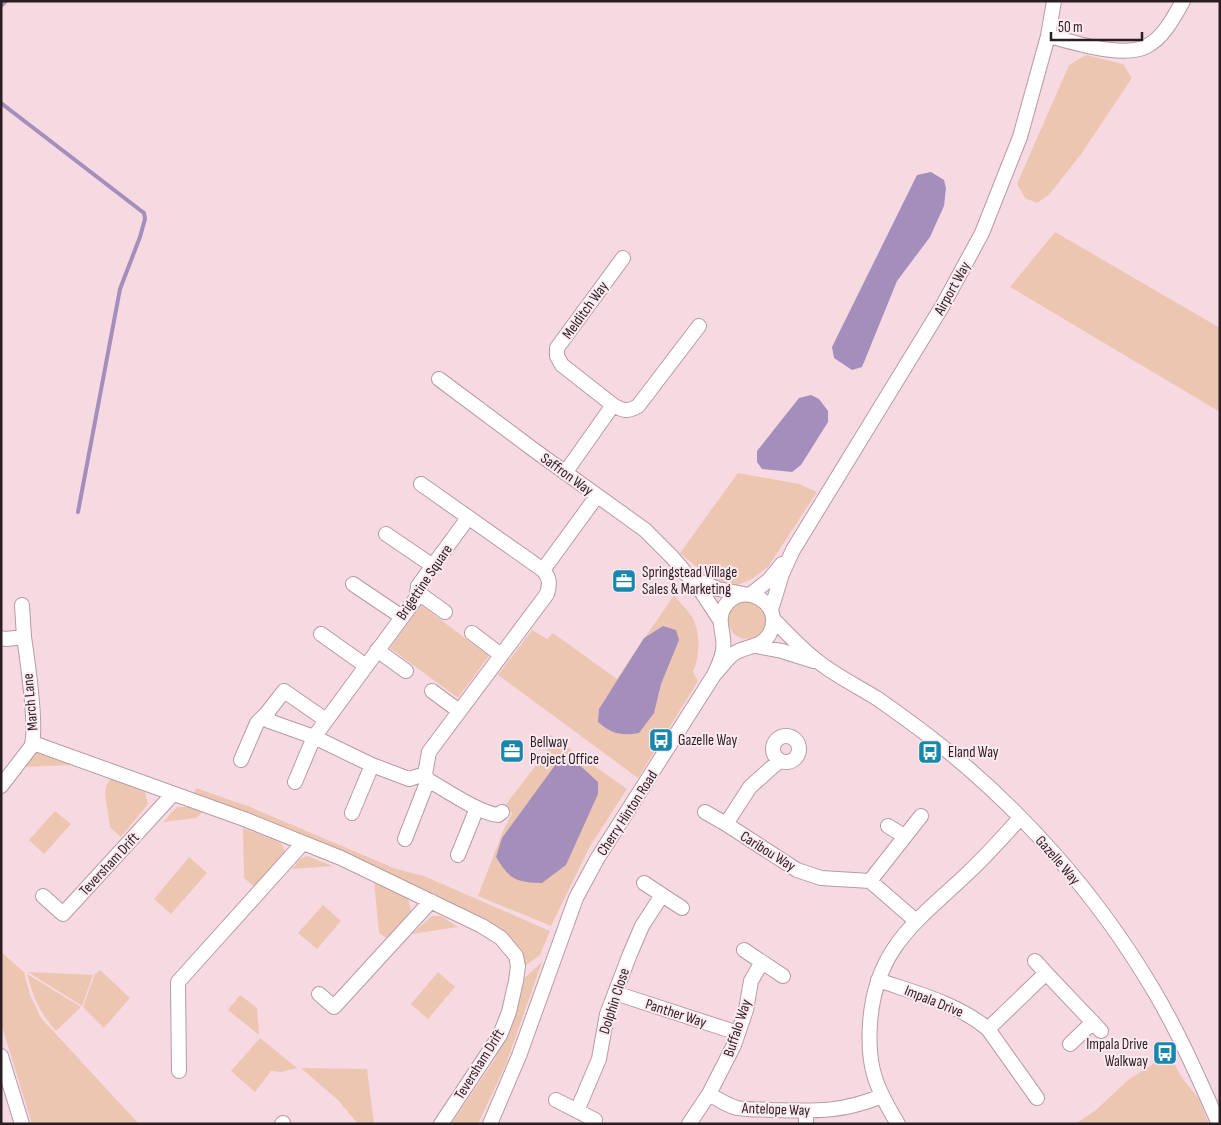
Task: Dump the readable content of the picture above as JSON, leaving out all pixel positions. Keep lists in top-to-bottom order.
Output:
{
  "streets": {
    "street": [
      "Airport Way",
      "Melditch Way",
      "Saffron Way",
      "Brigettine Square",
      "March Lane",
      "Cherry Hinton Road",
      "Caribou Way",
      "Gazelle Way",
      "Teversham Drift",
      "Dolphin Close",
      "Impala Drive",
      "Panther Way",
      "Buffalo Way",
      "Antelope Way"
    ]
  },
  "crossings": [
    ["Airport Way", "Saffron Way"],
    ["Airport Way", "Gazelle Way"],
    ["Saffron Way", "Gazelle Way"],
    ["March Lane", "Teversham Drift"],
    ["Cherry Hinton Road", "Teversham Drift"],
    ["Dolphin Close", "Panther Way"],
    ["Panther Way", "Buffalo Way"],
    ["Buffalo Way", "Antelope Way"]
  ],
  "places": {
    "office": ["Springstead Village Sales & Marketing", "Bellway Project Office"],
    "bus stop": ["Gazelle Way", "Eland Way", "Impala Drive Walkway"]
  },
  "scale_bar": "50 m"
}
